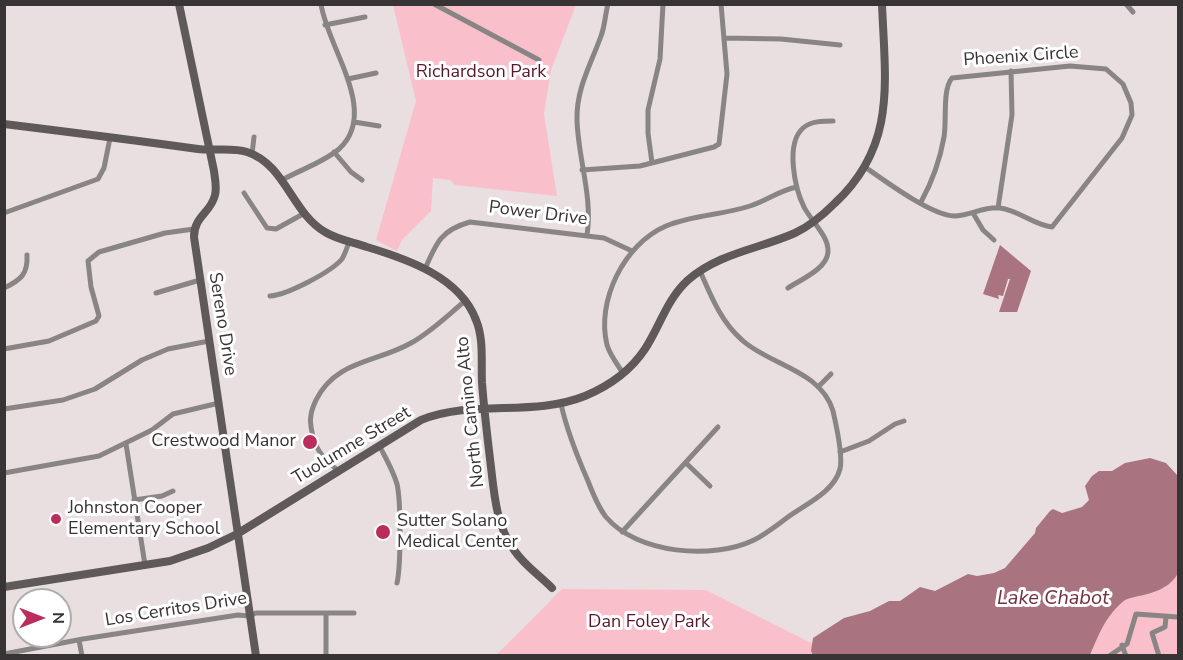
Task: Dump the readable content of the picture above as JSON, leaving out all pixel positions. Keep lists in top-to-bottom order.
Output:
{
  "streets": {
    "street": [
      "Phoenix Circle",
      "Power Drive",
      "Sereno Drive",
      "North Camino Alto",
      "Tuolumne Street",
      "Los Cerritos Drive"
    ]
  },
  "crossings": [
    ["Power Drive", "North Camino Alto"],
    ["Sereno Drive", "Tuolumne Street"],
    ["Sereno Drive", "Los Cerritos Drive"],
    ["North Camino Alto", "Tuolumne Street"]
  ],
  "water": ["Lake Chabot"],
  "parks": ["Richardson Park", "Dan Foley Park"],
  "places": ["Crestwood Manor", "Johnston Cooper Elementary School", "Sutter Solano Medical Center"],
  "north": "right"
}
